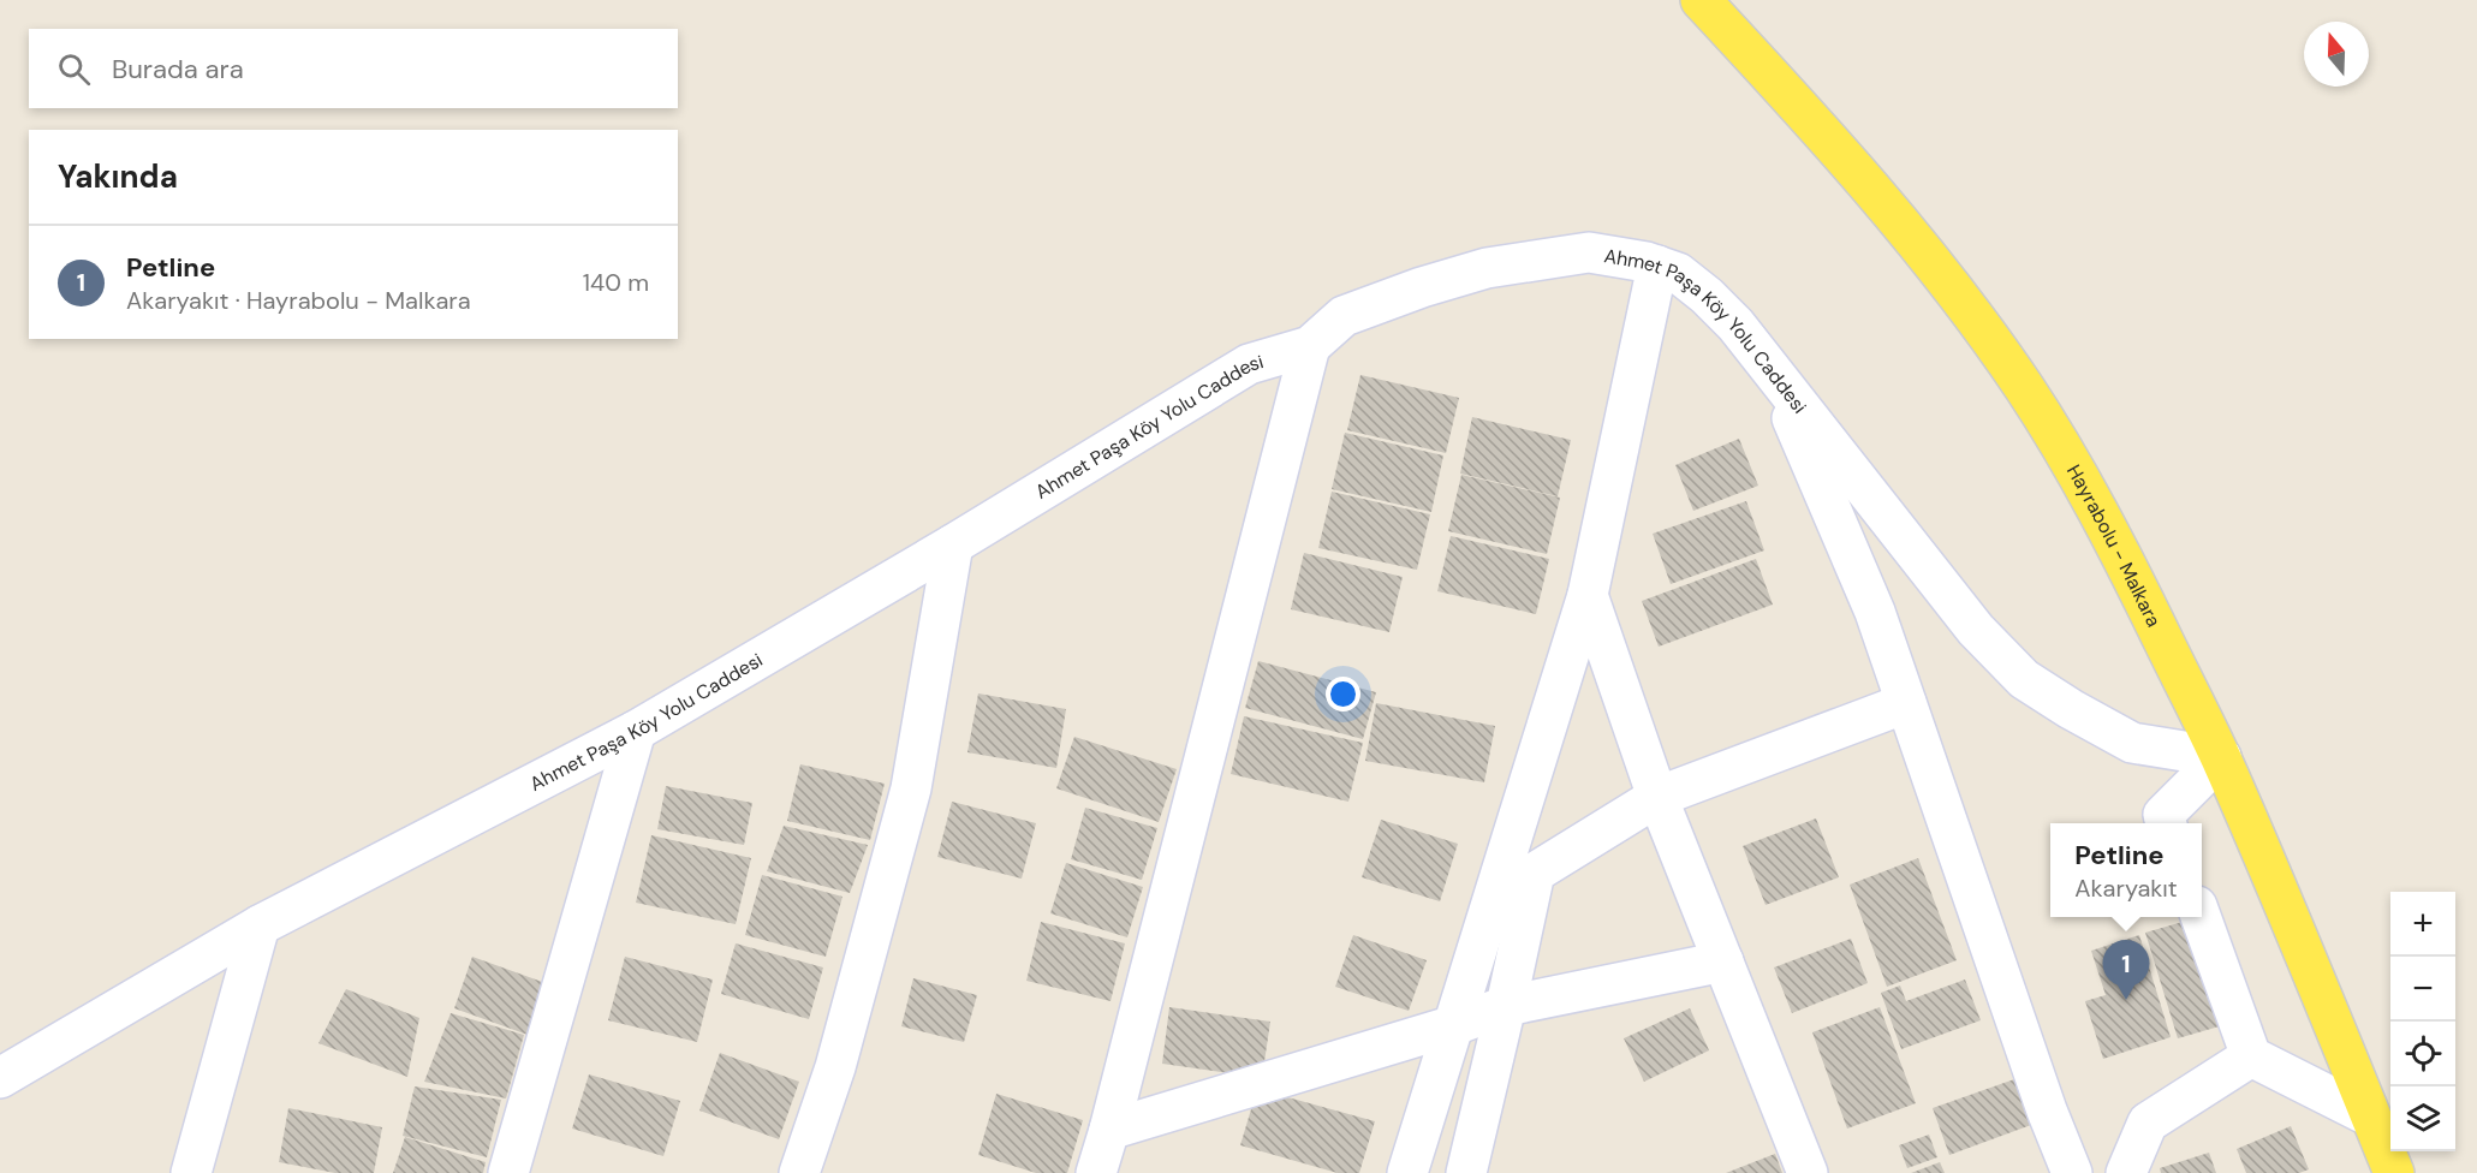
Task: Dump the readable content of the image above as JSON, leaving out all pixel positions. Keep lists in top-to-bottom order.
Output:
{
  "streets": {
    "main road": ["Hayrabolu - Malkara"],
    "street": ["Ahmet Paşa Köy Yolu Caddesi"]
  },
  "crossings": [
    ["Ahmet Paşa Köy Yolu Caddesi", "Hayrabolu - Malkara"]
  ],
  "north": "top",
  "page": {
    "search": "Burada ara",
    "heading": "Yakında",
    "list": [
      {
        "mark": "1",
        "name": "Petline",
        "note": "Akaryakıt · Hayrabolu - Malkara",
        "value": "140 m"
      }
    ],
    "popup": ["Petline", "Akaryakıt"],
    "map_buttons": ["+", "−"],
    "pins": "1"
  }
}
